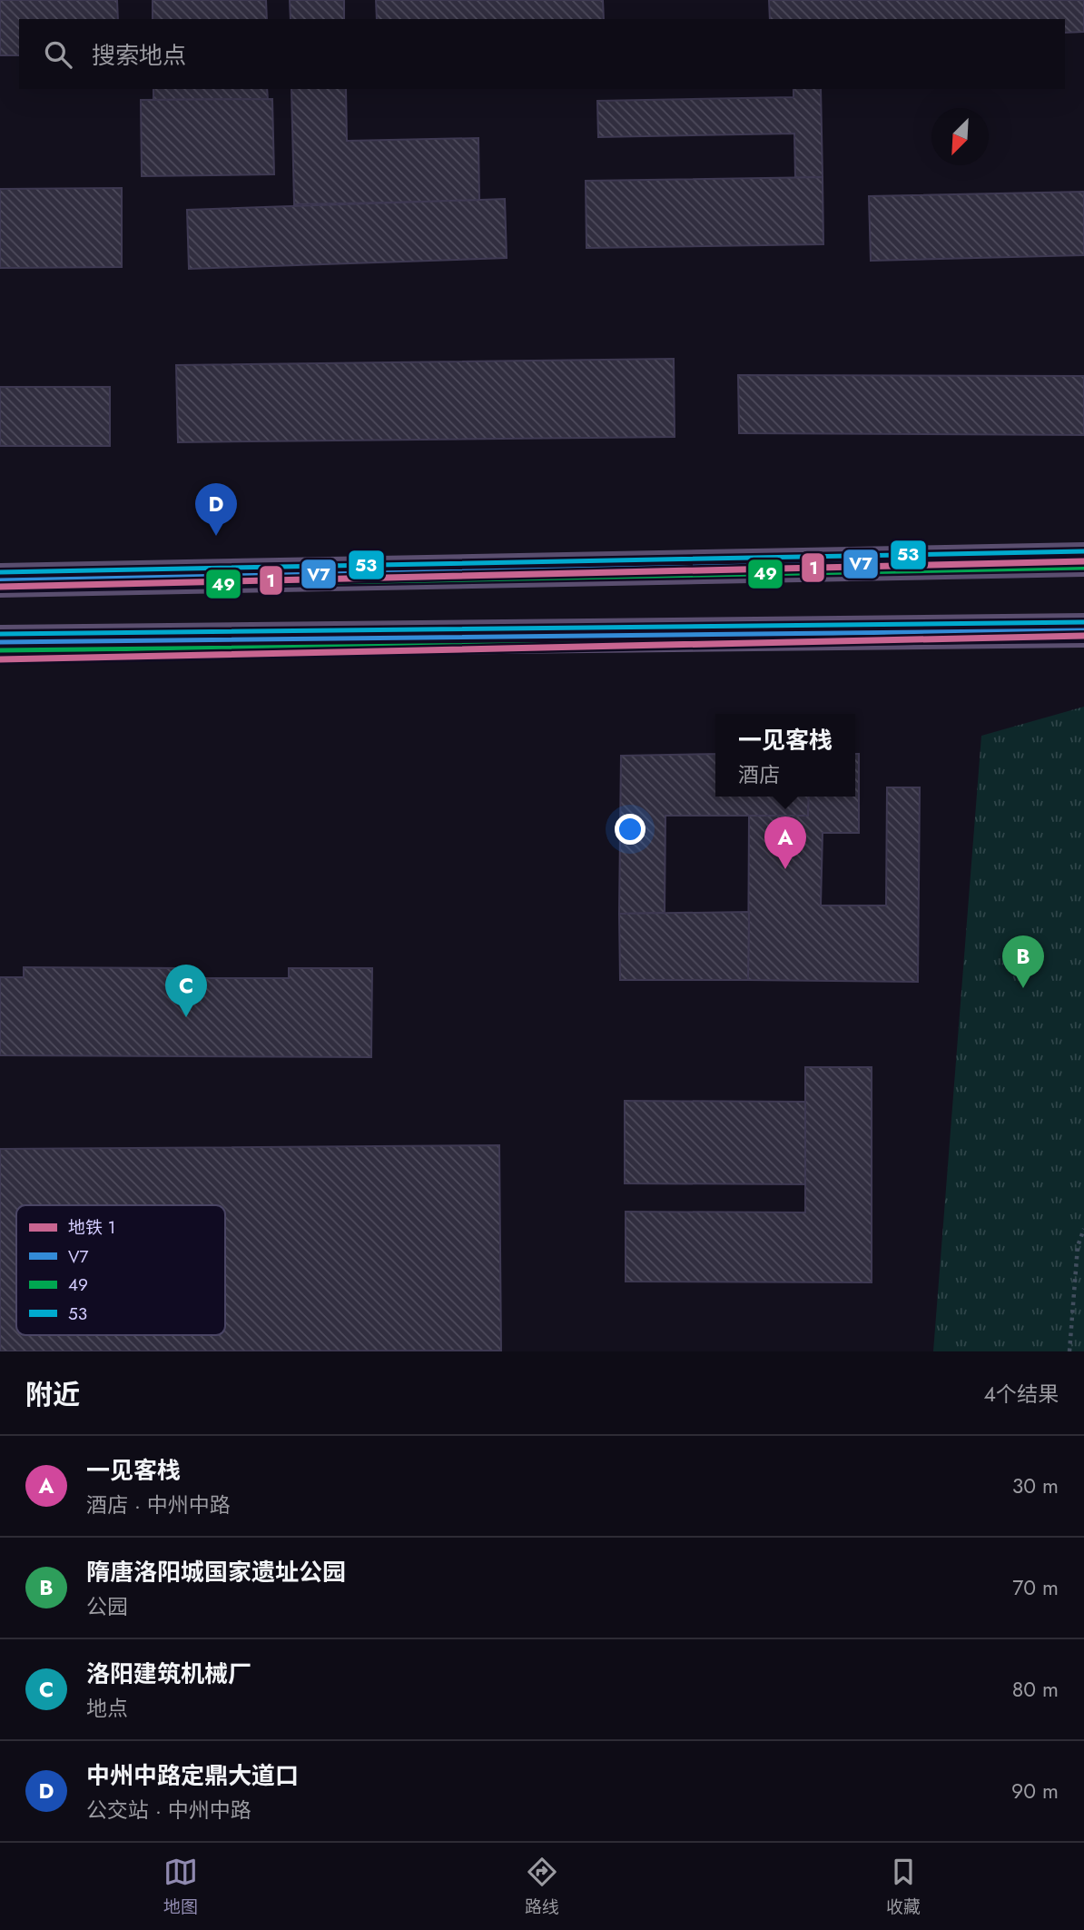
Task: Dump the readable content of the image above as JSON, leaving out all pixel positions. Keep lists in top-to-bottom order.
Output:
{
  "lines": [
    "transit line 53",
    "transit line V7",
    "metro line 1",
    "transit line 49"
  ],
  "legend": [
    "地铁 1",
    "V7",
    "49",
    "53"
  ],
  "north": "bottom left",
  "page": {
    "search": "搜索地点",
    "pins": [
      "D",
      "A",
      "B",
      "C"
    ],
    "popup": ["一见客栈", "酒店"],
    "heading": ["附近", "4个结果"],
    "list": [
      {
        "mark": "A",
        "name": "一见客栈",
        "note": "酒店 · 中州中路",
        "value": "30 m"
      },
      {
        "mark": "B",
        "name": "隋唐洛阳城国家遗址公园",
        "note": "公园",
        "value": "70 m"
      },
      {
        "mark": "C",
        "name": "洛阳建筑机械厂",
        "note": "地点",
        "value": "80 m"
      },
      {
        "mark": "D",
        "name": "中州中路定鼎大道口",
        "note": "公交站 · 中州中路",
        "value": "90 m"
      }
    ],
    "nav": ["地图", "路线", "收藏"]
  }
}
